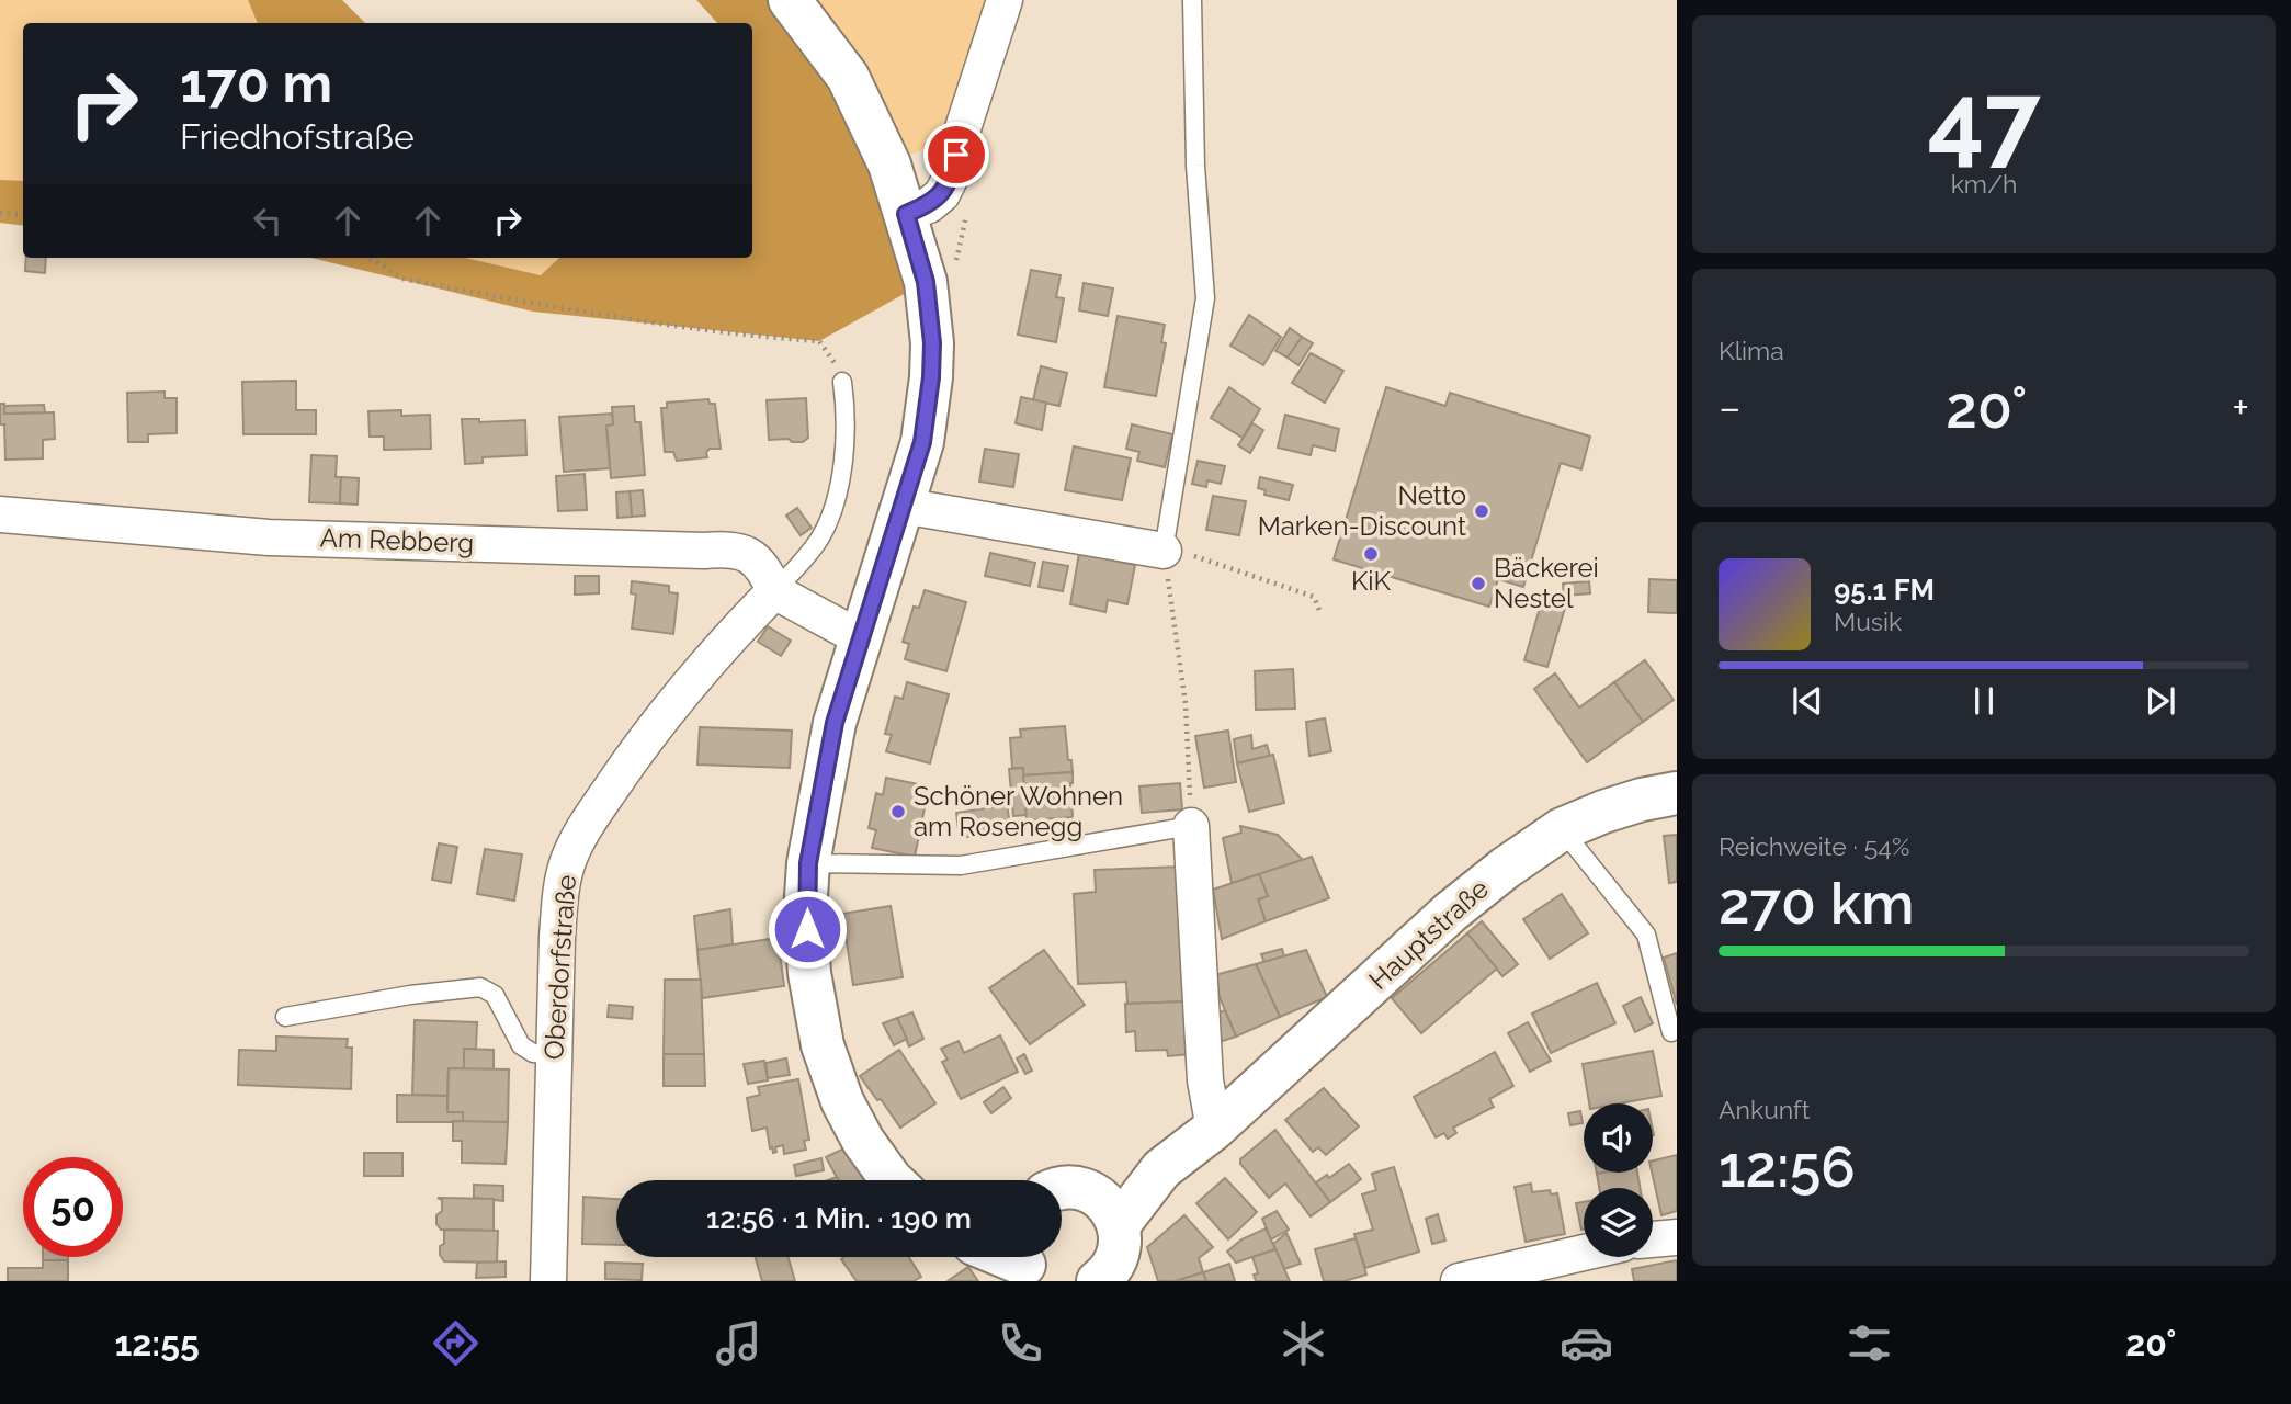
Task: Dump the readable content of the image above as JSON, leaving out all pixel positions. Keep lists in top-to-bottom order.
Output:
{
  "streets": {
    "main road": ["Hauptstraße"],
    "street": ["Am Rebberg", "Oberdorfstraße"]
  },
  "crossings": [
    ["Am Rebberg", "Oberdorfstraße"]
  ],
  "places": [
    "Netto Marken-Discount",
    "KiK",
    "Bäckerei Nestel",
    "Schöner Wohnen am Rosenegg"
  ],
  "page": {
    "tile": [
      ["47", "km/h"],
      "Klima",
      ["Reichweite · 54%", "270 km"],
      ["Ankunft", "12:56"]
    ],
    "turn": ["170 m", "Friedhofstraße"],
    "heat": ["−", "20°", "+"],
    "song": ["95.1 FM", "Musik"],
    "limit": "50",
    "trip": "12:56 · 1 Min. · 190 m",
    "tabs": ["12:55", "20°"]
  }
}
